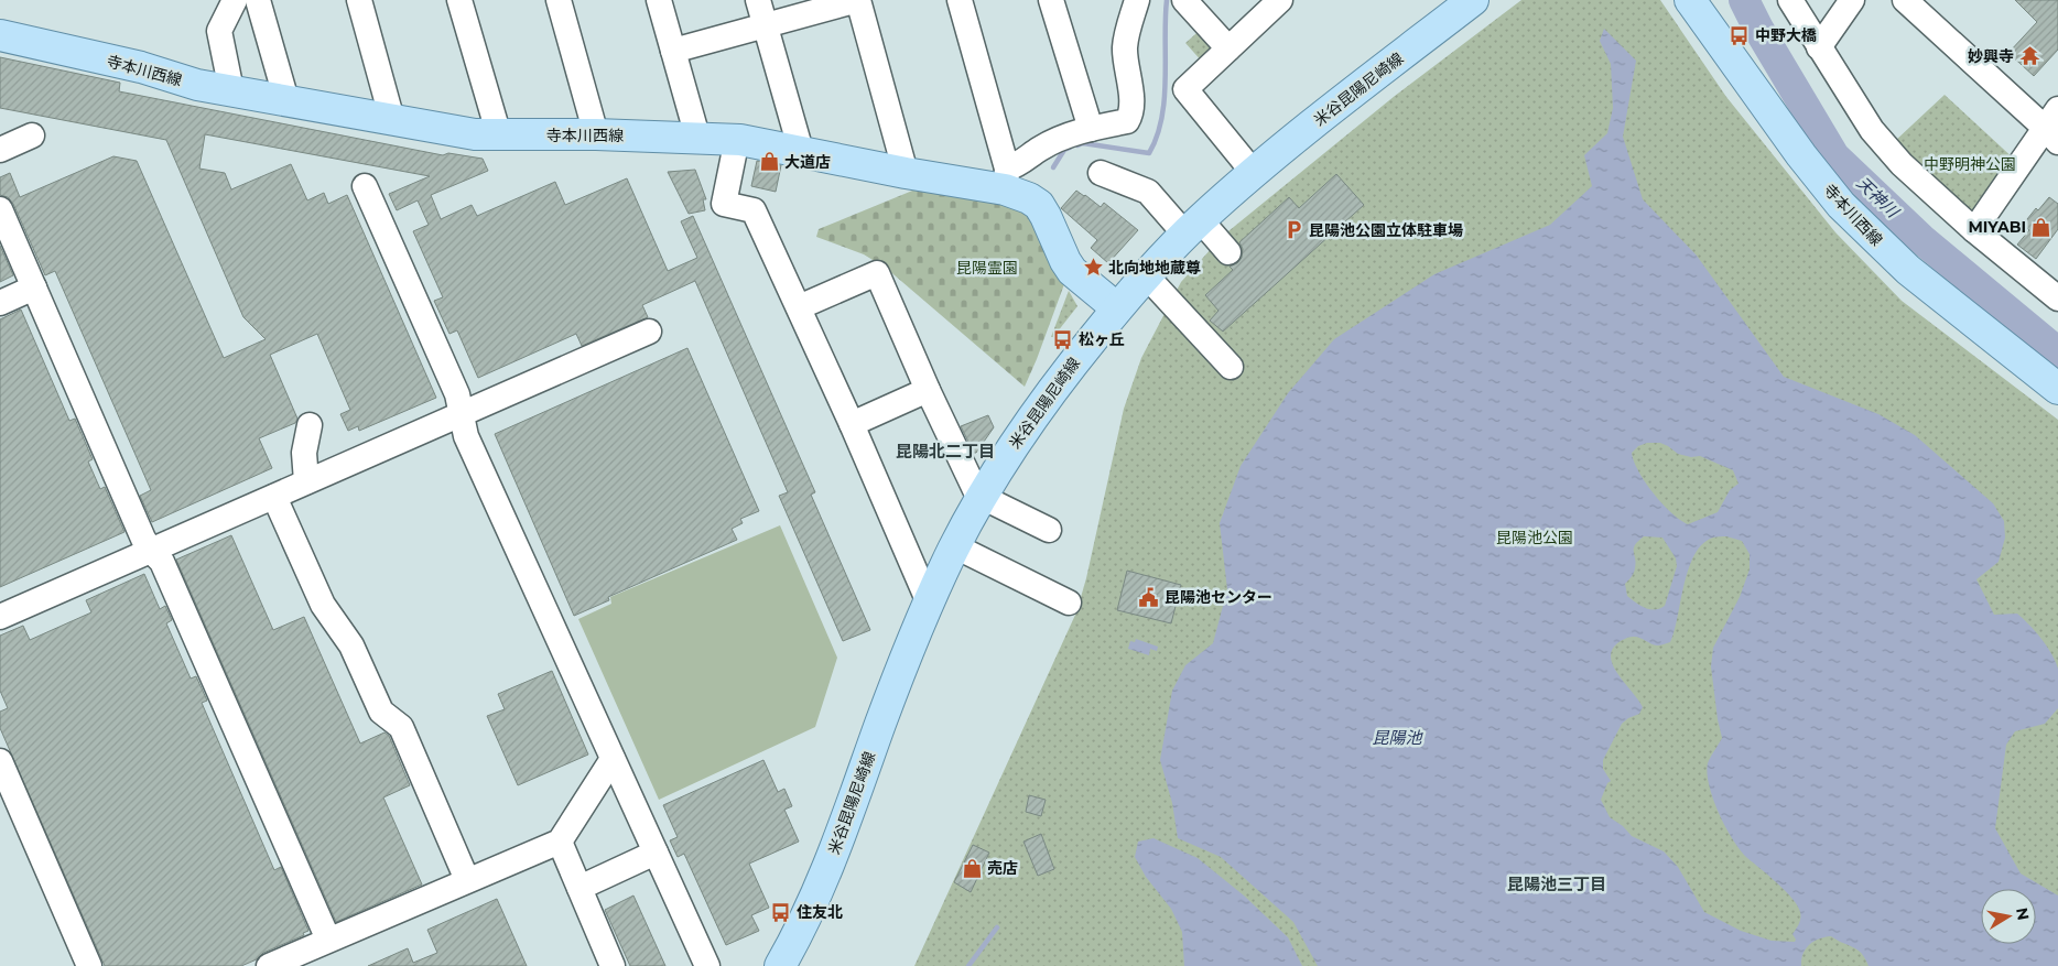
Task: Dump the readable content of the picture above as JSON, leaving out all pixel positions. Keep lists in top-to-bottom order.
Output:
{
  "streets": {
    "main road": ["寺本川西線", "米谷昆陽尼崎線"]
  },
  "crossings": [
    ["寺本川西線", "米谷昆陽尼崎線"]
  ],
  "districts": ["昆陽北二丁目", "昆陽池三丁目"],
  "water": ["天神川", "昆陽池"],
  "parks": ["中野明神公園", "昆陽霊園", "昆陽池公園"],
  "places": {
    "bus stop": ["中野大橋", "松ヶ丘", "住友北"],
    "temple": ["妙興寺"],
    "shop": ["大道店", "MIYABI", "売店"],
    "parking": ["昆陽池公園立体駐車場"],
    "place": ["北向地地蔵尊"],
    "public building": ["昆陽池センター"]
  },
  "north": "right"
}
